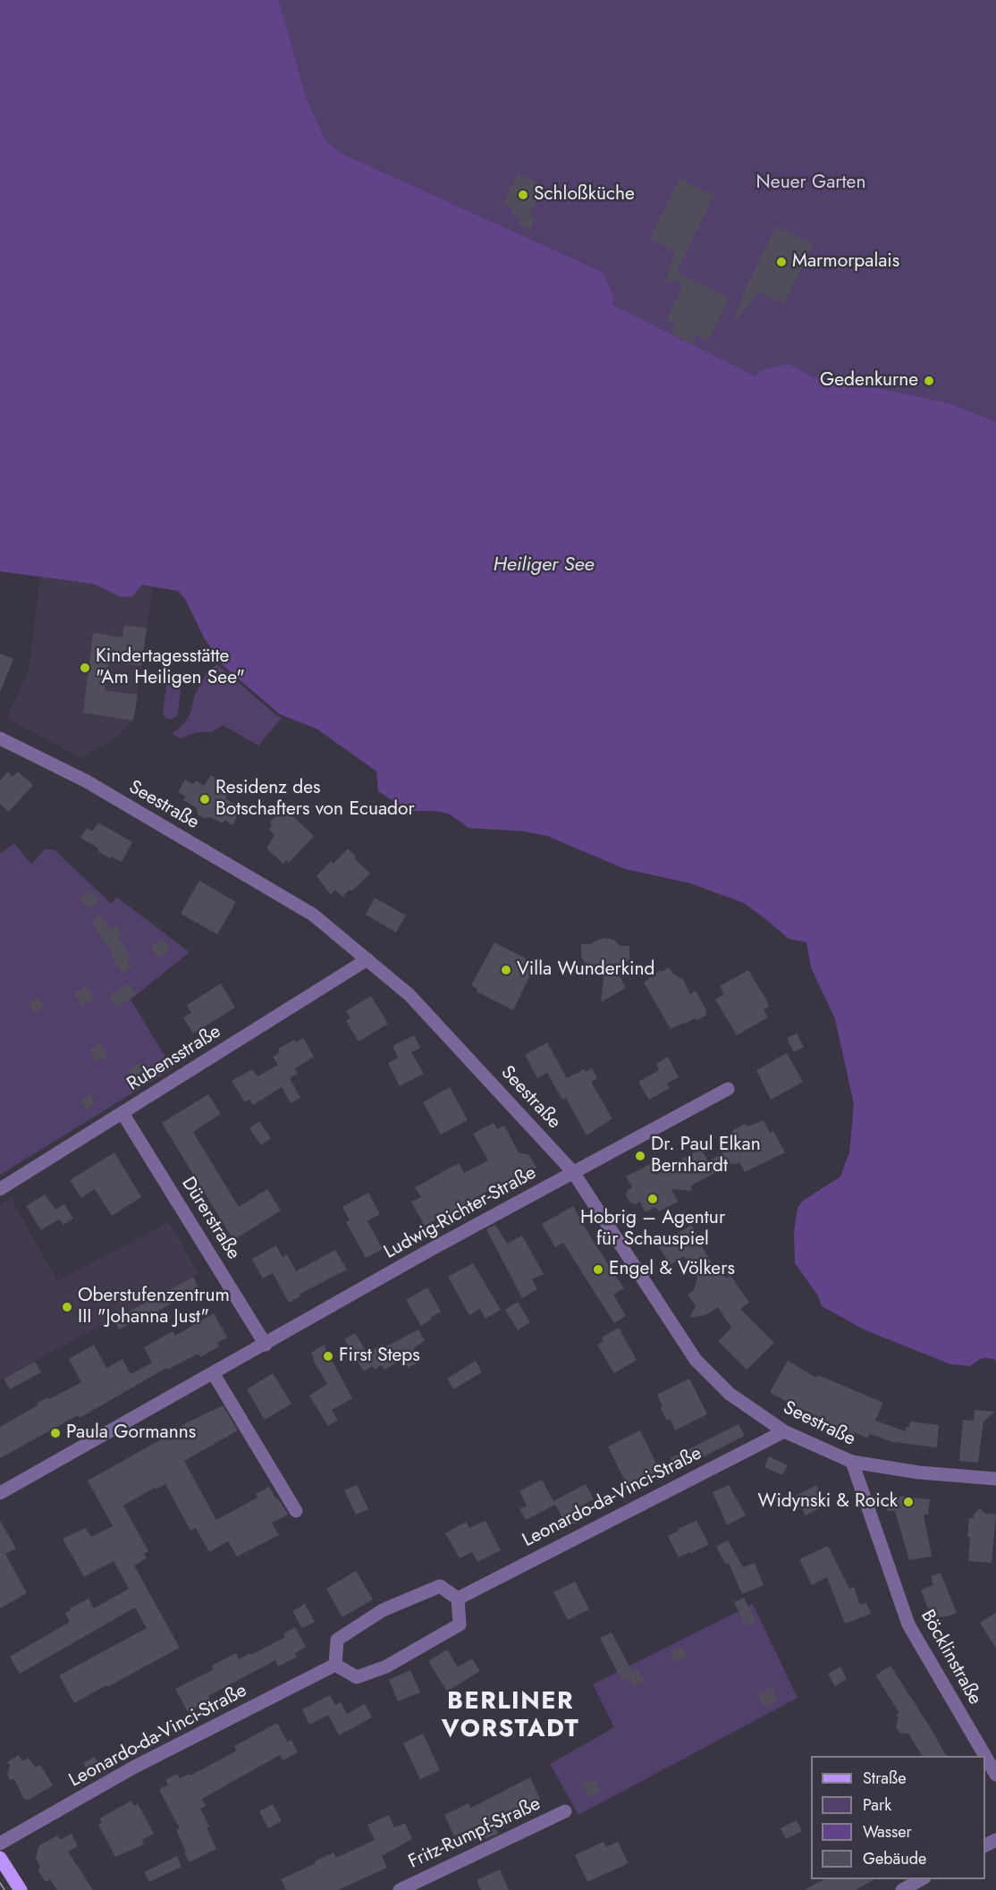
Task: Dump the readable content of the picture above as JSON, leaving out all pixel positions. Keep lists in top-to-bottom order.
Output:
{
  "streets": {
    "street": [
      "Seestraße",
      "Rubensstraße",
      "Ludwig-Richter-Straße",
      "Dürerstraße",
      "Leonardo-da-Vinci-Straße",
      "Böcklinstraße",
      "Fritz-Rumpf-Straße"
    ]
  },
  "crossings": [
    ["Seestraße", "Rubensstraße"],
    ["Seestraße", "Ludwig-Richter-Straße"],
    ["Seestraße", "Leonardo-da-Vinci-Straße"],
    ["Seestraße", "Böcklinstraße"],
    ["Rubensstraße", "Dürerstraße"],
    ["Ludwig-Richter-Straße", "Dürerstraße"]
  ],
  "districts": ["BERLINER VORSTADT"],
  "water": ["Heiliger See"],
  "parks": ["Neuer Garten"],
  "places": [
    "Schloßküche",
    "Marmorpalais",
    "Gedenkurne",
    "Kindertagesstätte \"Am Heiligen See\"",
    "Residenz des Botschafters von Ecuador",
    "Villa Wunderkind",
    "Dr. Paul Elkan Bernhardt",
    "Hobrig – Agentur für Schauspiel",
    "Engel & Völkers",
    "Oberstufenzentrum III \"Johanna Just\"",
    "First Steps",
    "Paula Gormanns",
    "Widynski & Roick"
  ],
  "legend": [
    "Straße",
    "Park",
    "Wasser",
    "Gebäude"
  ]
}
